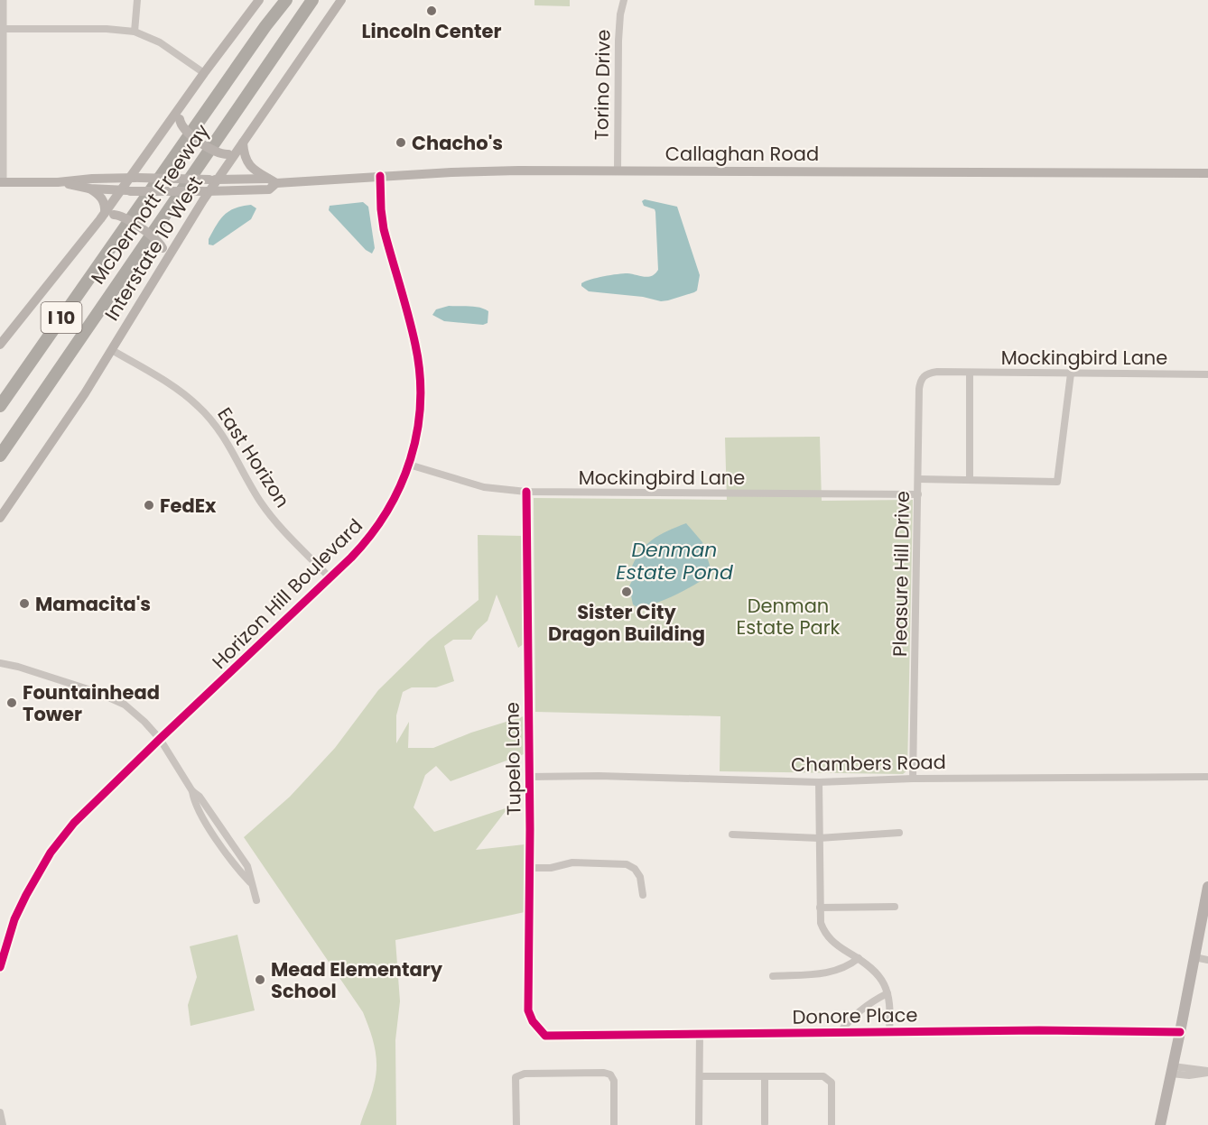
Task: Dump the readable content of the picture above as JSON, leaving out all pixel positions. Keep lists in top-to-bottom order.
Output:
{
  "streets": {
    "highway": ["McDermott Freeway", "I 10"],
    "main road": ["Callaghan Road", "Interstate 10 West"],
    "street": [
      "Torino Drive",
      "Mockingbird Lane",
      "East Horizon",
      "Pleasure Hill Drive",
      "Horizon Hill Boulevard",
      "Tupelo Lane",
      "Chambers Road",
      "Donore Place"
    ]
  },
  "crossings": [
    ["Torino Drive", "Callaghan Road"],
    ["Callaghan Road", "Interstate 10 West"],
    ["Callaghan Road", "Horizon Hill Boulevard"],
    ["Interstate 10 West", "East Horizon"],
    ["Mockingbird Lane", "Pleasure Hill Drive"],
    ["Mockingbird Lane", "Horizon Hill Boulevard"],
    ["Mockingbird Lane", "Tupelo Lane"],
    ["East Horizon", "Horizon Hill Boulevard"],
    ["Pleasure Hill Drive", "Chambers Road"],
    ["Tupelo Lane", "Chambers Road"],
    ["Tupelo Lane", "Donore Place"]
  ],
  "water": ["Denman Estate Pond"],
  "parks": ["Denman Estate Park"],
  "places": [
    "Lincoln Center",
    "Chacho's",
    "FedEx",
    "Sister City Dragon Building",
    "Mamacita's",
    "Fountainhead Tower",
    "Mead Elementary School"
  ]
}
